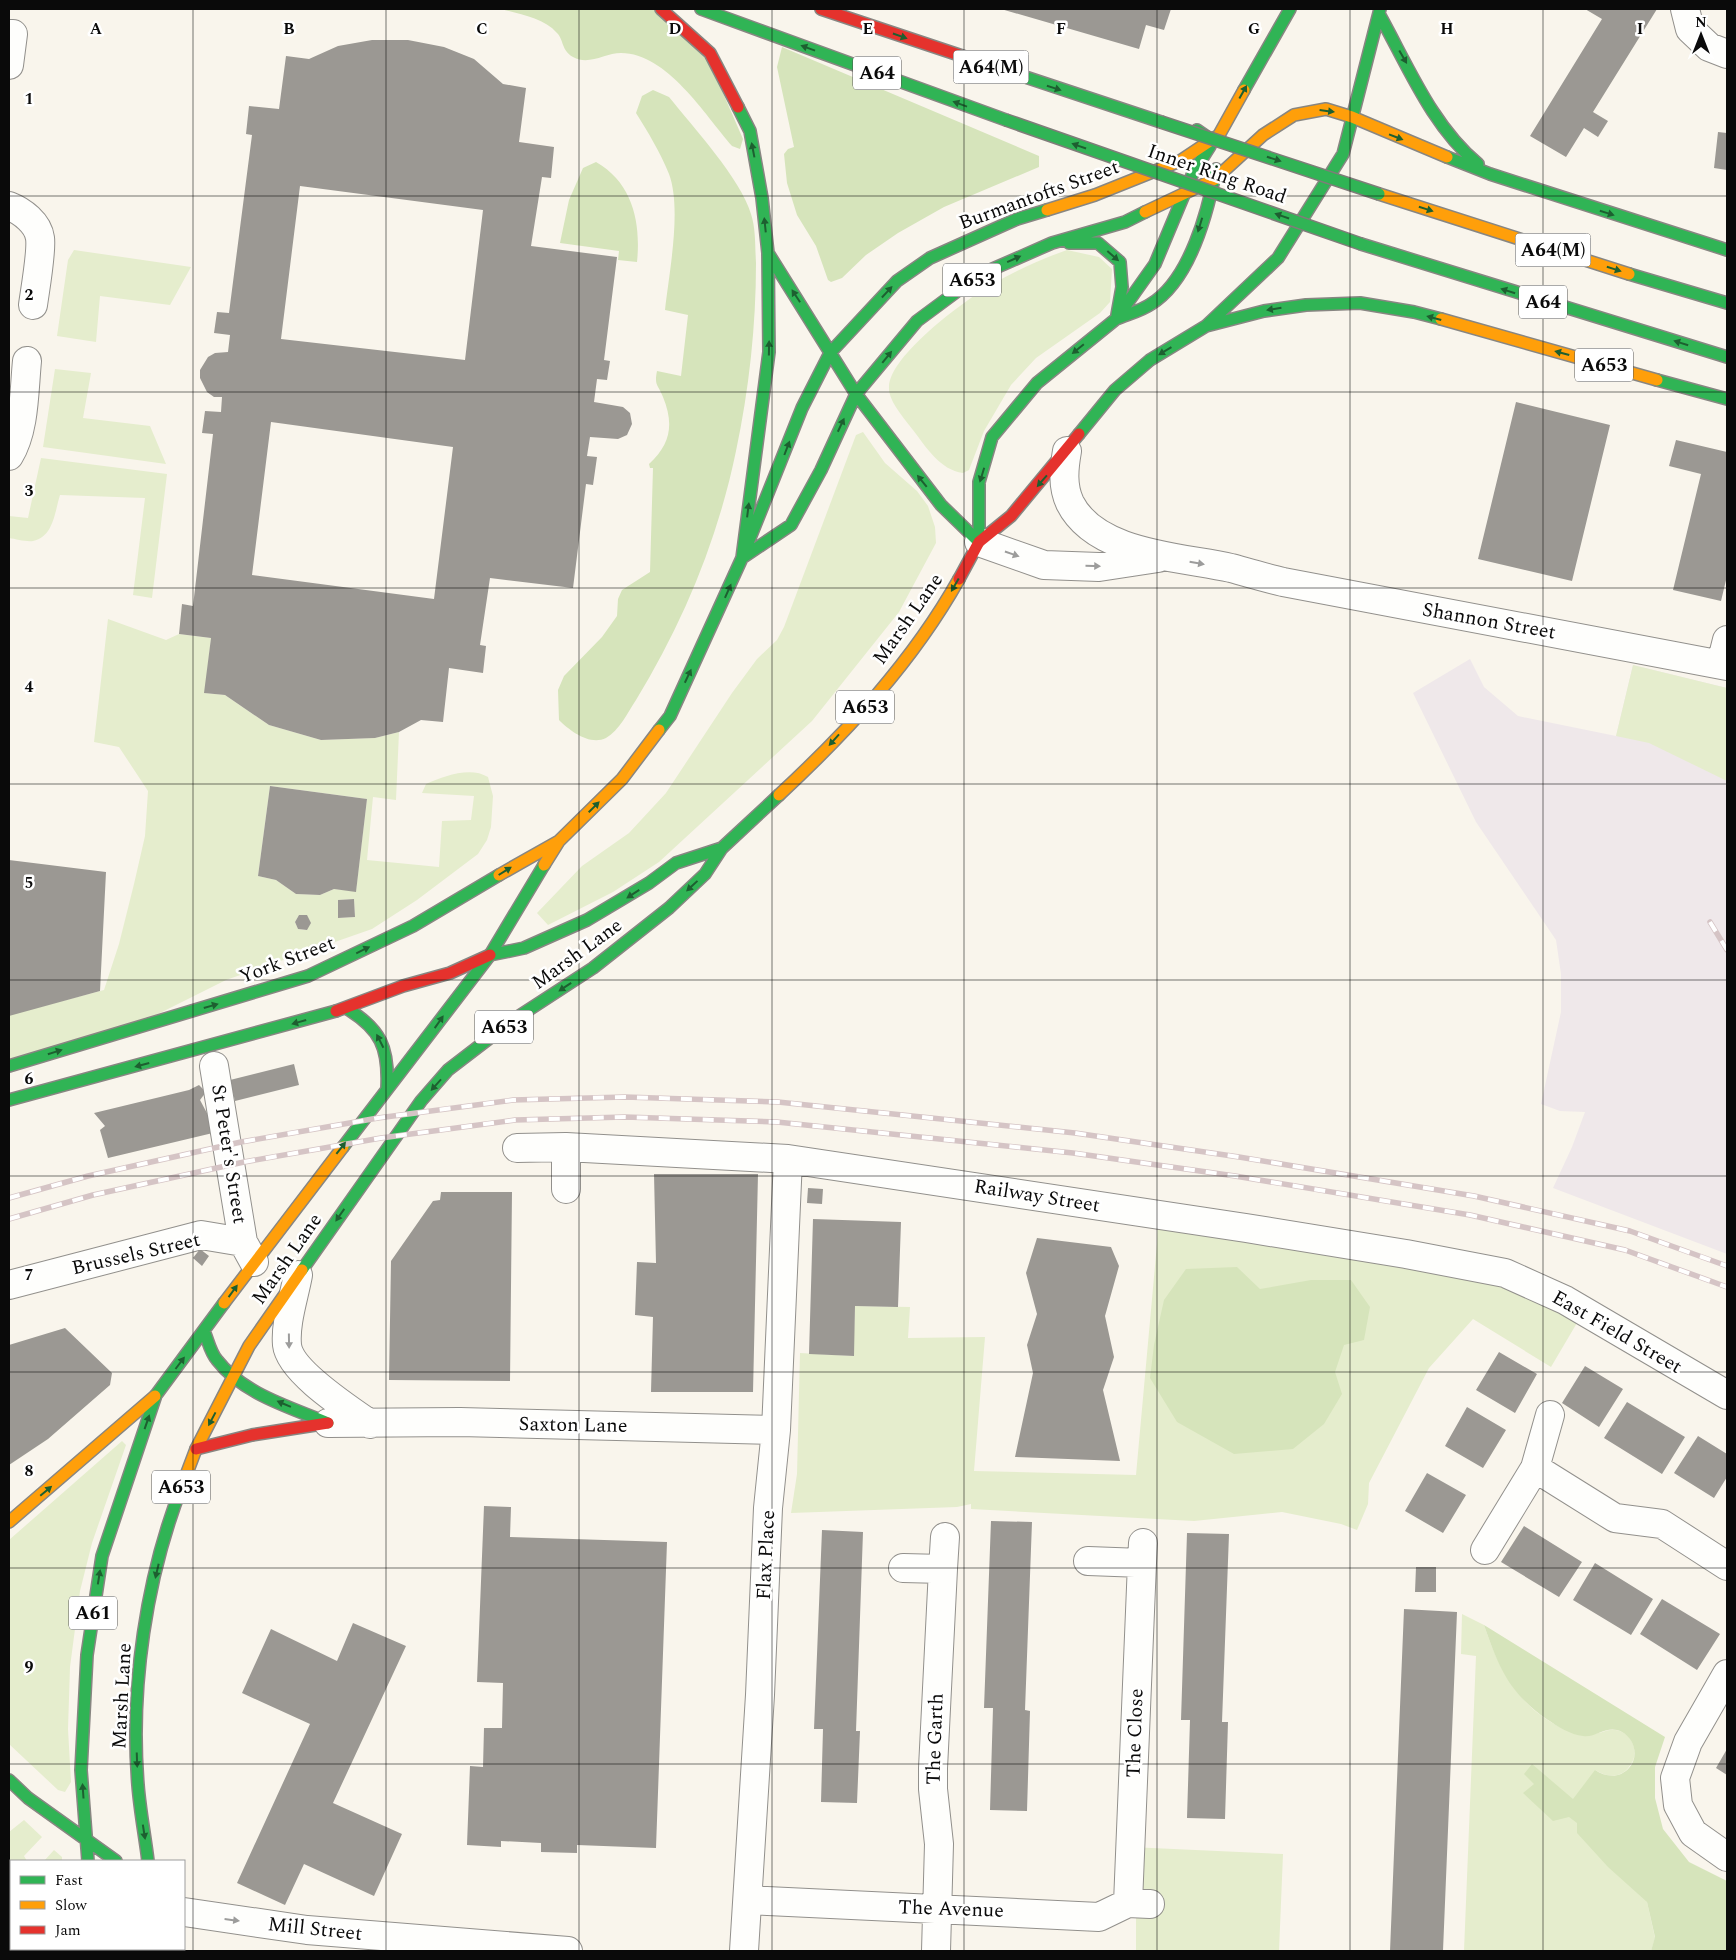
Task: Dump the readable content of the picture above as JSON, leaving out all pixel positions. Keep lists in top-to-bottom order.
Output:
{
  "streets": {
    "main road": [
      "A64(M)",
      "A64",
      "Inner Ring Road",
      "Burmantofts Street",
      "A653",
      "Marsh Lane",
      "York Street",
      "A61"
    ],
    "street": [
      "Shannon Street",
      "St Peter's Street",
      "Railway Street",
      "Brussels Street",
      "East Field Street",
      "Saxton Lane",
      "Flax Place",
      "The Close",
      "The Garth",
      "The Avenue",
      "Mill Street"
    ]
  },
  "crossings": [
    ["Burmantofts Street", "A653"],
    ["Burmantofts Street", "Marsh Lane"],
    ["A653", "Marsh Lane"],
    ["A653", "Shannon Street"],
    ["Marsh Lane", "Shannon Street"],
    ["Marsh Lane", "York Street"],
    ["Marsh Lane", "St Peter's Street"],
    ["Marsh Lane", "Brussels Street"],
    ["St Peter's Street", "Brussels Street"],
    ["Railway Street", "East Field Street"],
    ["Railway Street", "Flax Place"],
    ["Saxton Lane", "Flax Place"],
    ["Flax Place", "The Avenue"],
    ["The Close", "The Avenue"],
    ["The Garth", "The Avenue"]
  ],
  "one_way": ["Shannon Street"],
  "legend": ["Fast", "Slow", "Jam"],
  "north": "top",
  "grid": {
    "columns": [
      "A",
      "B",
      "C",
      "D",
      "E",
      "F",
      "G",
      "H",
      "I"
    ],
    "rows": [
      "1",
      "2",
      "3",
      "4",
      "5",
      "6",
      "7",
      "8",
      "9"
    ]
  }
}
